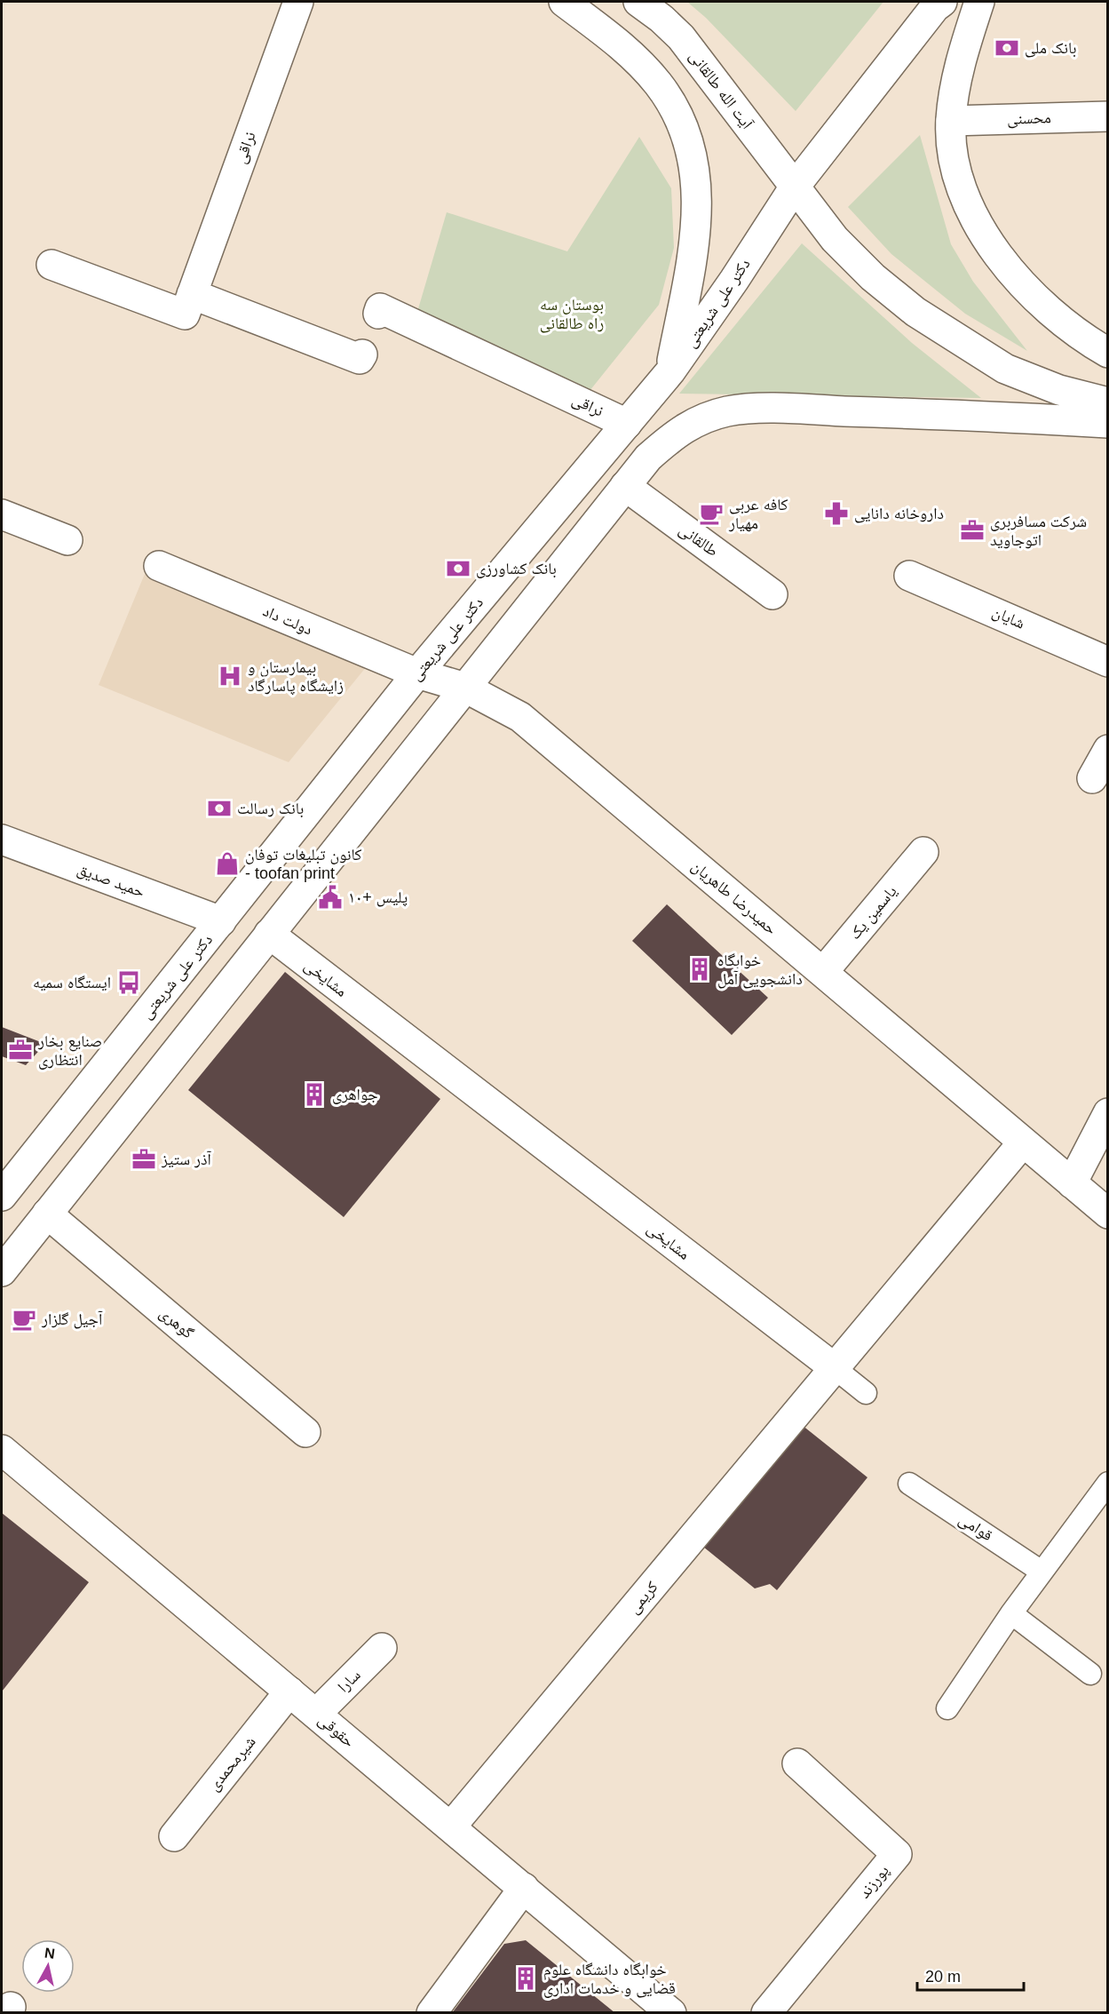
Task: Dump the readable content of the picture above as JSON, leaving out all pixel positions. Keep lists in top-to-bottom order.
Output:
{
  "streets": {
    "street": [
      "آیت الله طالقانی",
      "محسنی",
      "نراقی",
      "دکتر علی شریعتی",
      "طالقانی",
      "شایان",
      "دولت داد",
      "حمید صدیق",
      "حمیدرضا طاهریان",
      "یاسمین یک",
      "مشایخی",
      "گوهری",
      "کریمی",
      "سارا",
      "حقوقی",
      "شیرمحمدی",
      "پورزند"
    ],
    "lane": ["قوامی"]
  },
  "crossings": [
    ["آیت الله طالقانی", "دکتر علی شریعتی"],
    ["نراقی", "دکتر علی شریعتی"],
    ["دکتر علی شریعتی", "دولت داد"],
    ["دکتر علی شریعتی", "حمید صدیق"],
    ["دکتر علی شریعتی", "حمیدرضا طاهریان"],
    ["دولت داد", "حمیدرضا طاهریان"],
    ["حمیدرضا طاهریان", "یاسمین یک"],
    ["مشایخی", "کریمی"],
    ["کریمی", "حقوقی"],
    ["سارا", "حقوقی"],
    ["حقوقی", "شیرمحمدی"]
  ],
  "parks": ["بوستان سه راه طالقانی"],
  "places": {
    "bank": ["بانک ملی", "بانک کشاورزی", "بانک رسالت"],
    "cafe": ["کافه عربی مهیار", "آجیل گلزار"],
    "pharmacy": ["داروخانه دانایی"],
    "office": ["شرکت مسافربری اتوجاوید", "صنایع بخار انتظاری", "آذر ستیز"],
    "hospital": ["بیمارستان و زایشگاه پاسارگاد"],
    "shop": ["کانون تبلیغات توفان - toofan print"],
    "public building": ["پلیس +۱۰"],
    "building": ["خوابگاه دانشجویی آمل", "جواهری", "خوابگاه دانشگاه علوم قضایی و خدمات اداری"],
    "bus stop": ["ایستگاه سمیه"]
  },
  "scale_bar": "20 m",
  "north": "top"
}
